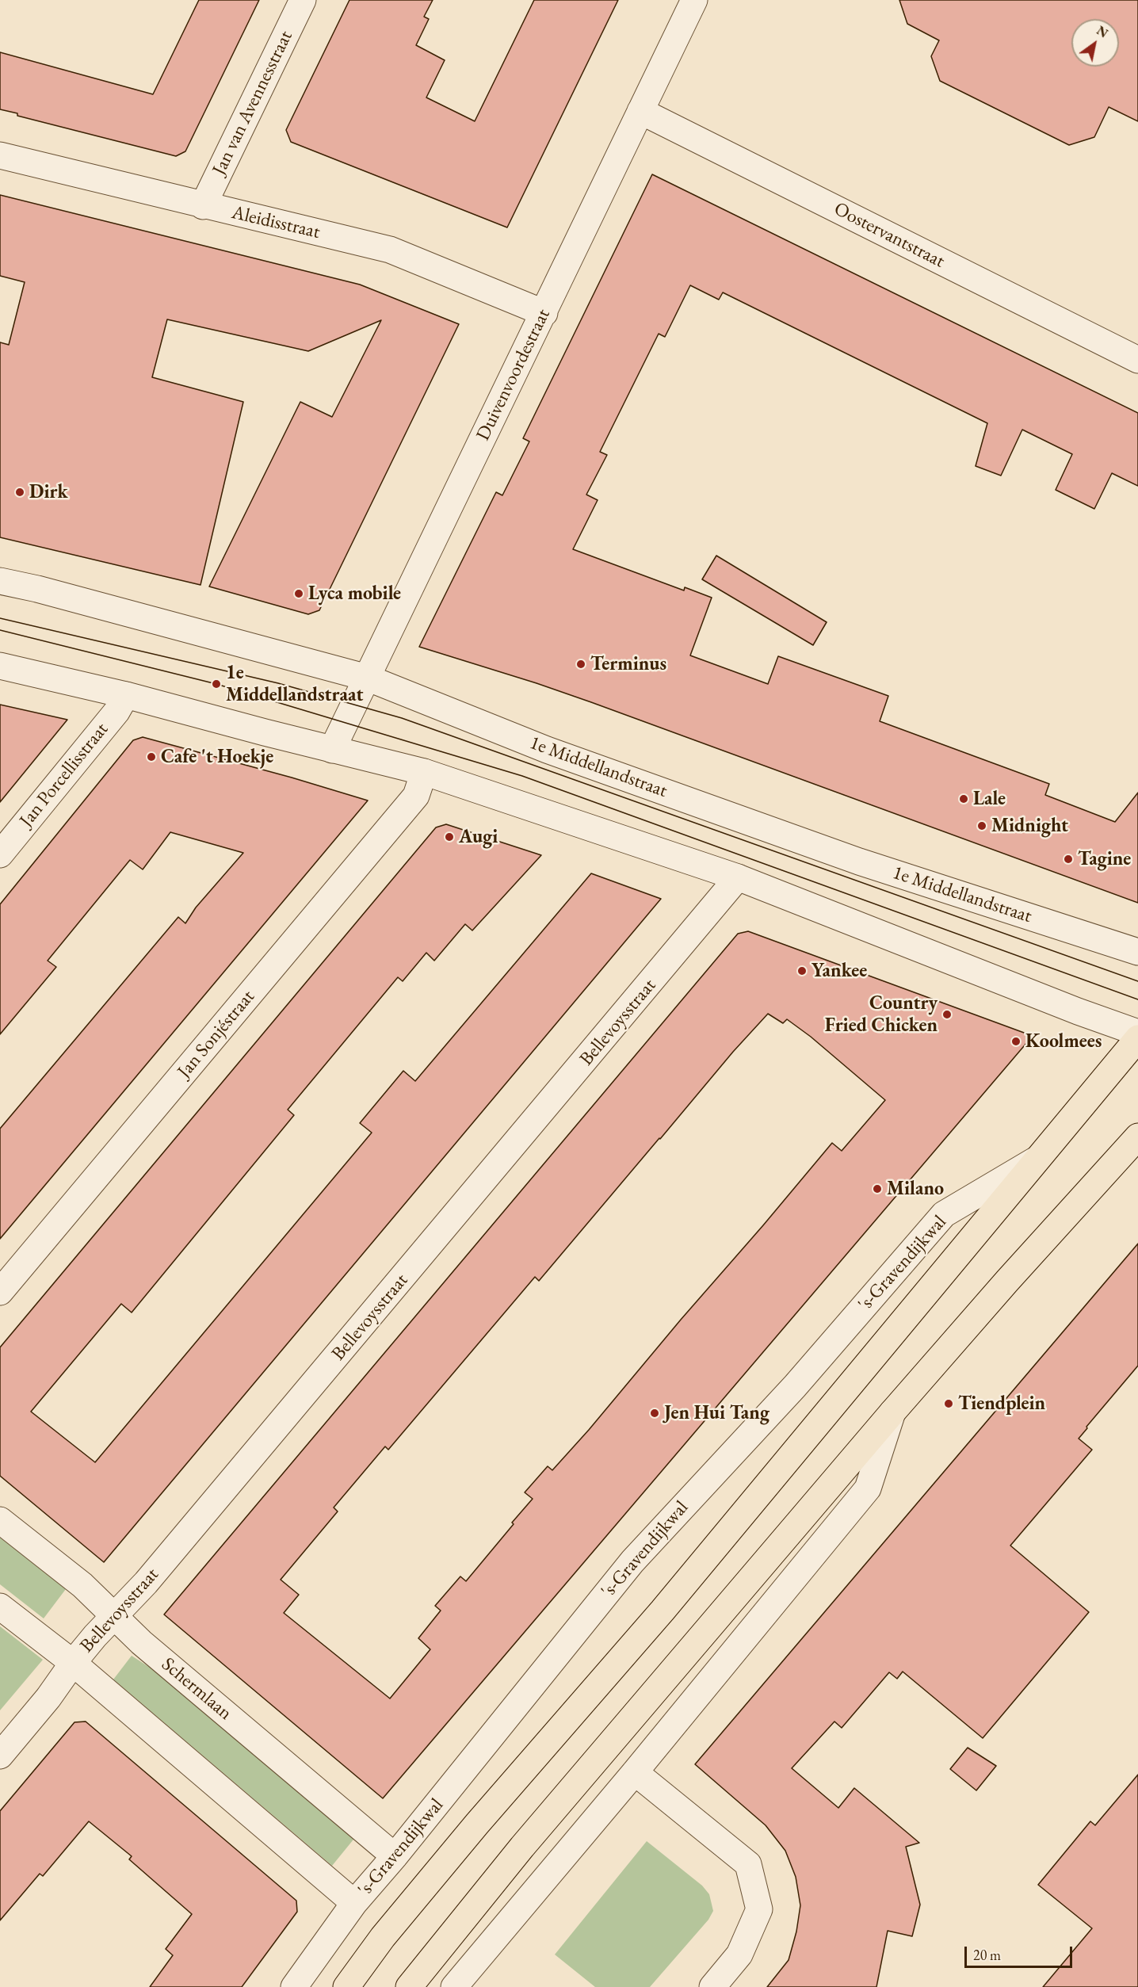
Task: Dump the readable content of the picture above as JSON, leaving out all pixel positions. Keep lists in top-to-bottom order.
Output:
{
  "streets": {
    "main road": ["'s-Gravendijkwal"],
    "street": [
      "Jan van Avennesstraat",
      "Aleidisstraat",
      "Oostervantstraat",
      "Duivenvoordestraat",
      "1e Middellandstraat",
      "Jan Porcellisstraat",
      "Bellevoysstraat",
      "Jan Sonjéstraat",
      "Schermlaan"
    ]
  },
  "crossings": [
    ["Jan van Avennesstraat", "Aleidisstraat"],
    ["Aleidisstraat", "Duivenvoordestraat"],
    ["Oostervantstraat", "Duivenvoordestraat"],
    ["Duivenvoordestraat", "1e Middellandstraat"],
    ["Bellevoysstraat", "Schermlaan"],
    ["'s-Gravendijkwal", "Schermlaan"]
  ],
  "places": [
    "Dirk",
    "Lyca mobile",
    "Terminus",
    "1e Middellandstraat",
    "Cafe 't Hoekje",
    "Lale",
    "Midnight",
    "Augi",
    "Tagine",
    "Yankee",
    "Country Fried Chicken",
    "Koolmees",
    "Milano",
    "Tiendplein",
    "Jen Hui Tang"
  ],
  "scale_bar": "20 m",
  "north": "top right"
}
